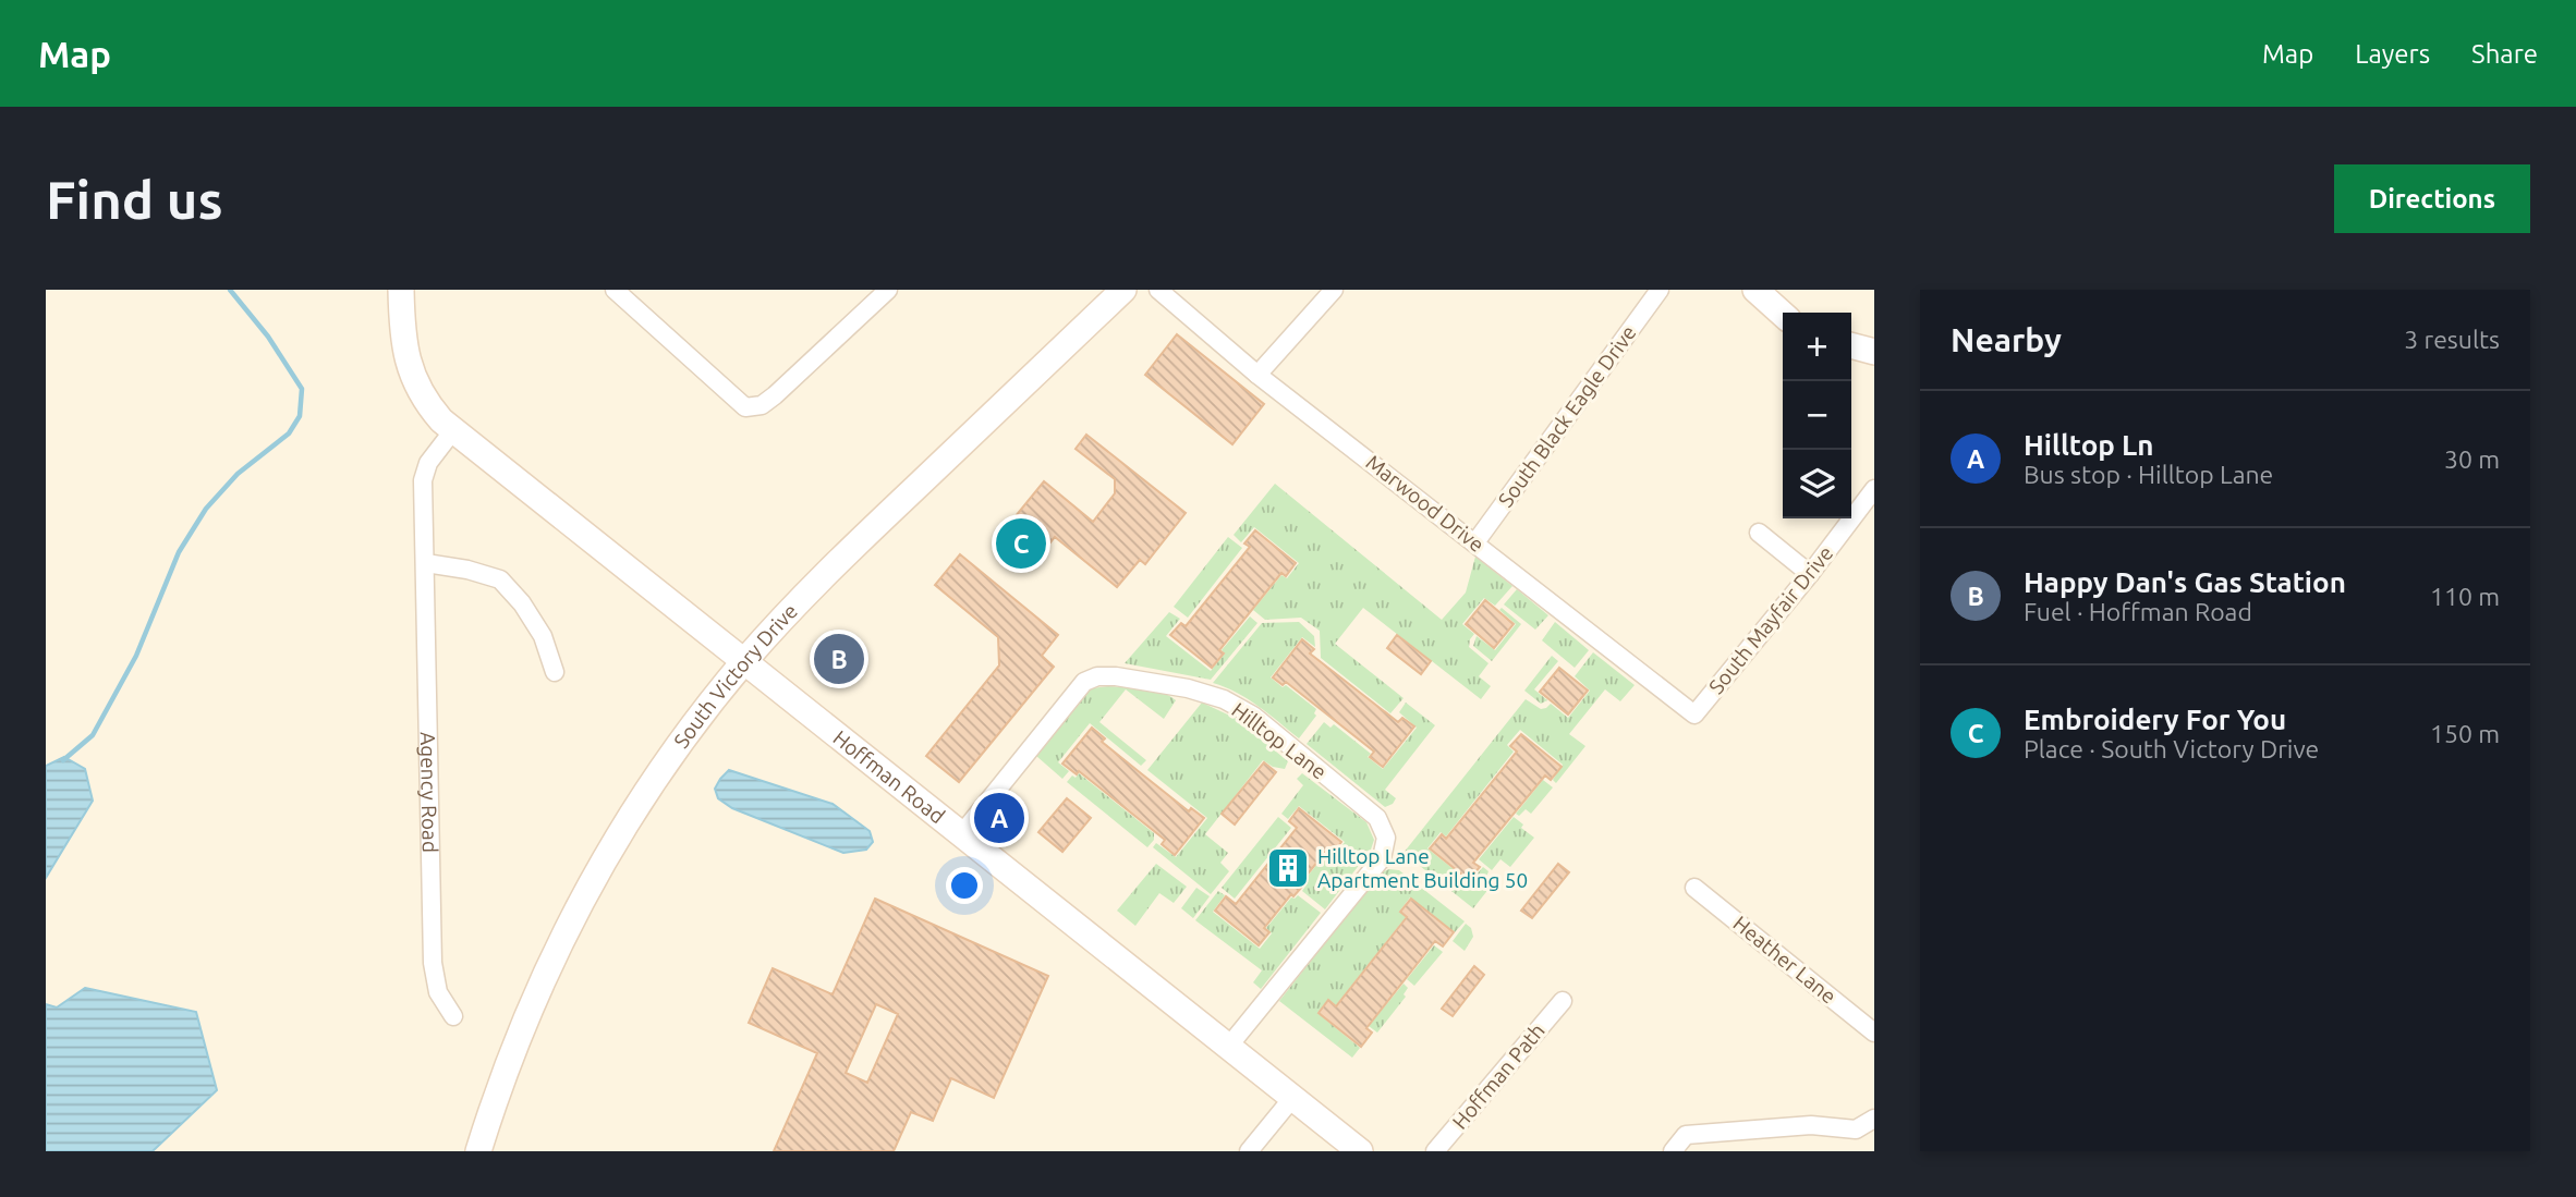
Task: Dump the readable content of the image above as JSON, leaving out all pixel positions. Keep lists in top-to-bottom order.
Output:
{
  "streets": {
    "main road": ["South Victory Drive", "Hoffman Road"],
    "street": [
      "South Black Eagle Drive",
      "Marwood Drive",
      "South Mayfair Drive",
      "Hilltop Lane",
      "Agency Road",
      "Heather Lane",
      "Hoffman Path"
    ]
  },
  "crossings": [
    ["South Black Eagle Drive", "Marwood Drive"],
    ["Marwood Drive", "South Mayfair Drive"],
    ["South Victory Drive", "Hoffman Road"],
    ["Hilltop Lane", "Hoffman Road"],
    ["Hoffman Road", "Agency Road"]
  ],
  "places": {
    "building": ["Hilltop Lane Apartment Building 50"]
  },
  "page": {
    "header": "Map",
    "nav": ["Map", "Layers", "Share"],
    "buttons": "Directions",
    "title": "Find us",
    "heading": ["Nearby", "3 results"],
    "map_buttons": ["+", "−"],
    "list": [
      {
        "mark": "A",
        "name": "Hilltop Ln",
        "note": "Bus stop · Hilltop Lane",
        "value": "30 m"
      },
      {
        "mark": "B",
        "name": "Happy Dan's Gas Station",
        "note": "Fuel · Hoffman Road",
        "value": "110 m"
      },
      {
        "mark": "C",
        "name": "Embroidery For You",
        "note": "Place · South Victory Drive",
        "value": "150 m"
      }
    ],
    "pins": ["C", "B", "A"]
  }
}
